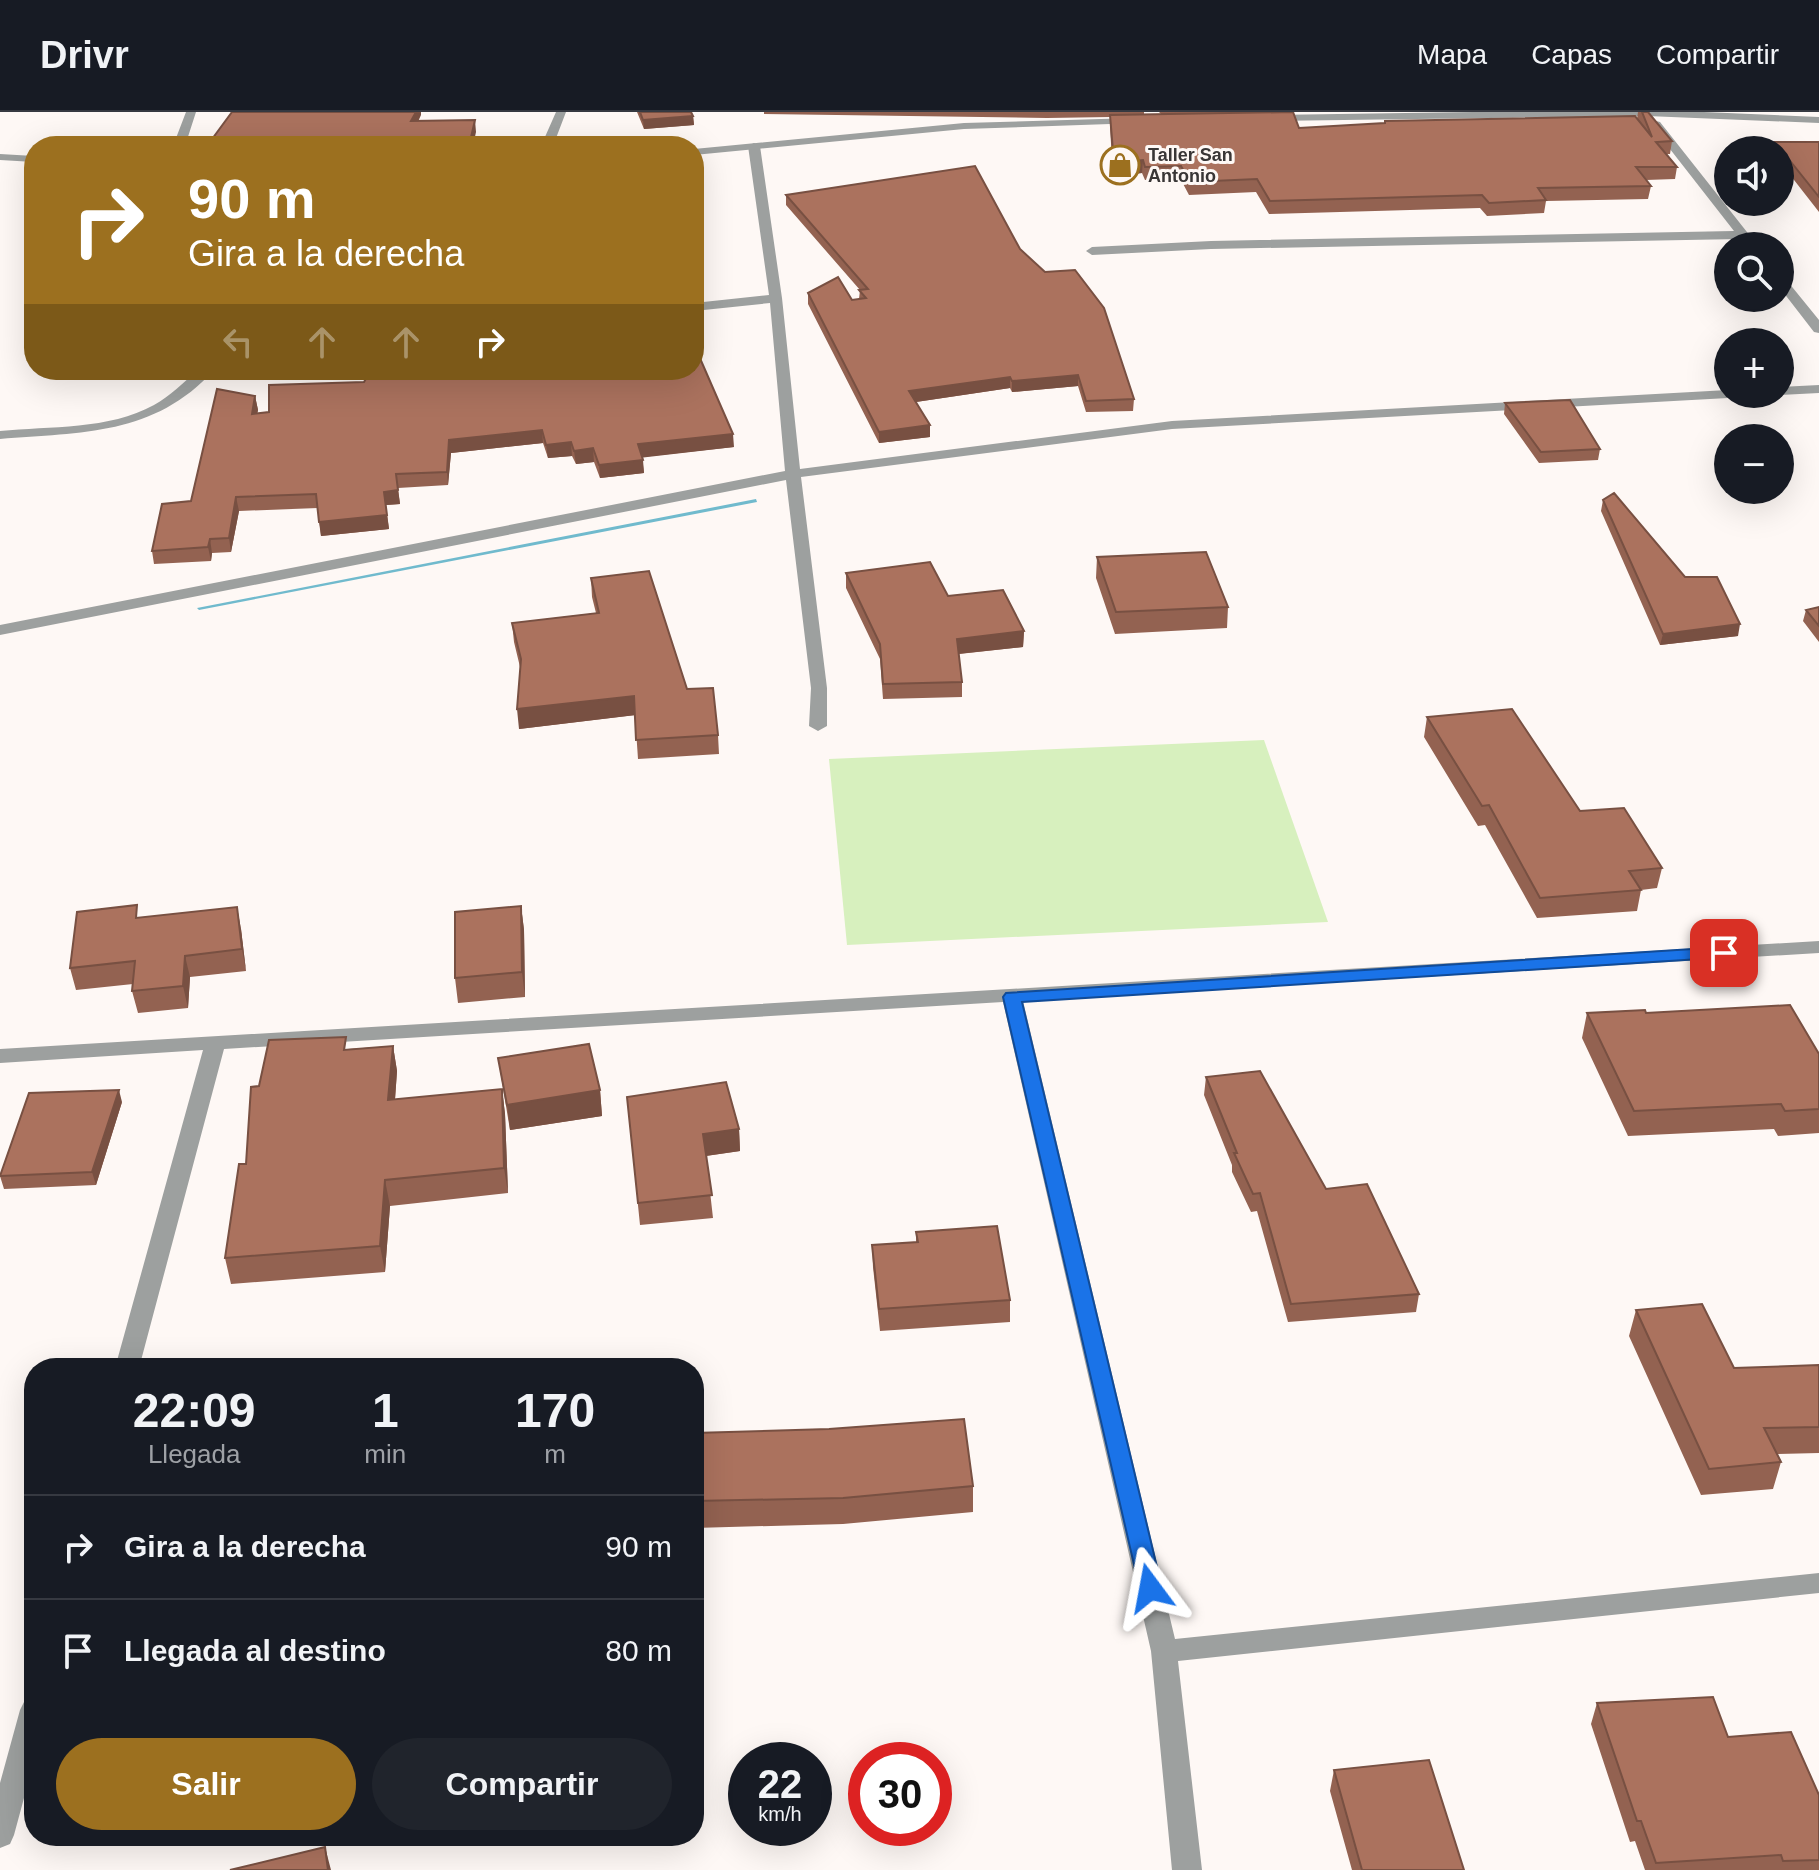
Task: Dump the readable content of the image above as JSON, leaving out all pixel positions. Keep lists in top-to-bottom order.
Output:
{
  "places": {
    "shop": ["Taller San Antonio"]
  },
  "page": {
    "header": "Drivr",
    "nav": ["Mapa", "Capas", "Compartir"],
    "map_buttons": ["+", "−"],
    "turn": ["90 m", "Gira a la derecha"],
    "eta": [
      "22:09",
      "Llegada",
      "1",
      "min",
      "170",
      "m"
    ],
    "list": [
      {
        "name": "Gira a la derecha",
        "value": "90 m"
      },
      {
        "name": "Llegada al destino",
        "value": "80 m"
      }
    ],
    "buttons": ["Salir", "Compartir"],
    "speed": "22 km/h",
    "limit": "30"
  }
}
